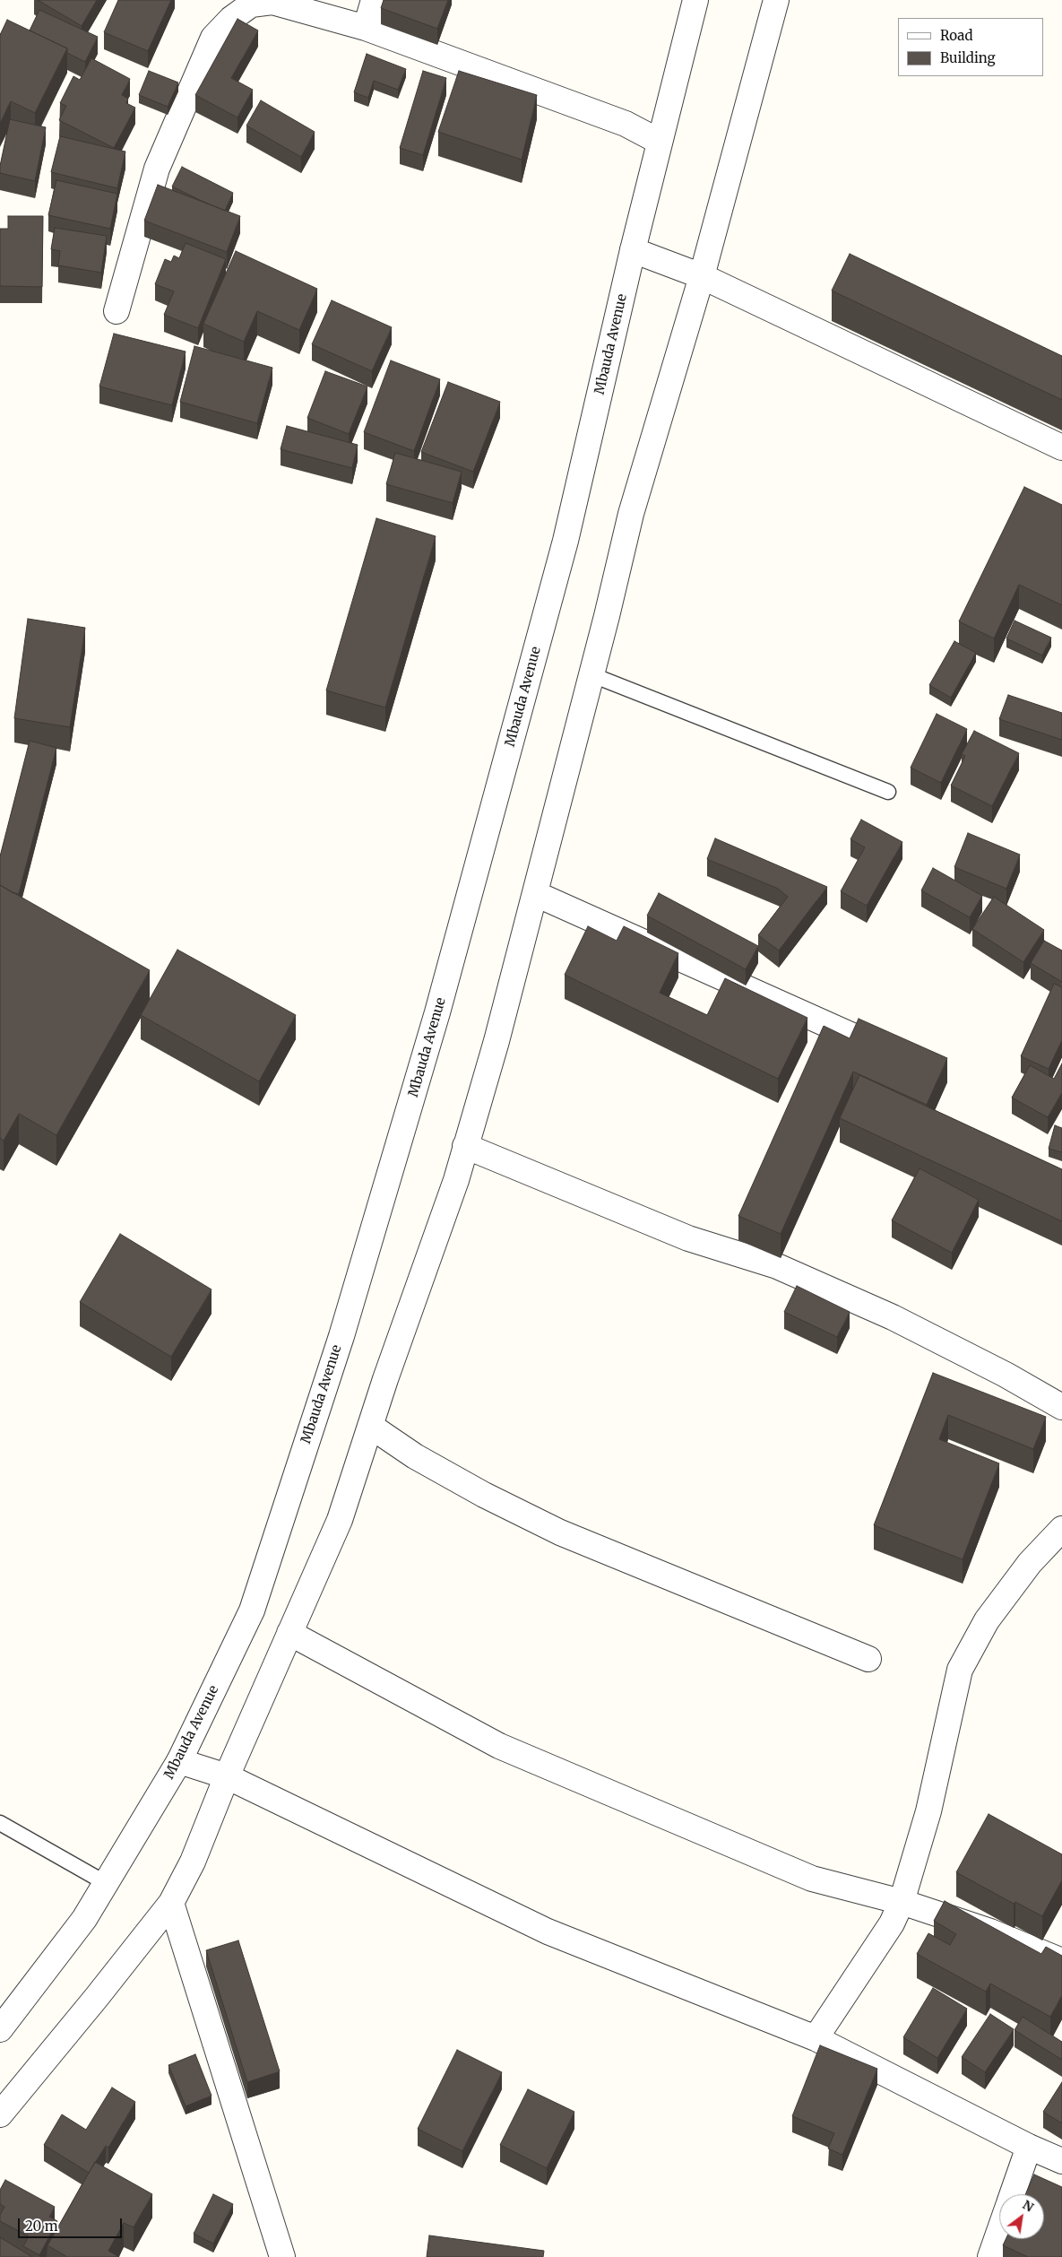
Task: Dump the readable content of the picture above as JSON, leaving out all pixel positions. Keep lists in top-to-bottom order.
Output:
{
  "streets": {
    "street": ["Mbauda Avenue"]
  },
  "legend": ["Road", "Building"],
  "scale_bar": "20 m",
  "north": "top right"
}
